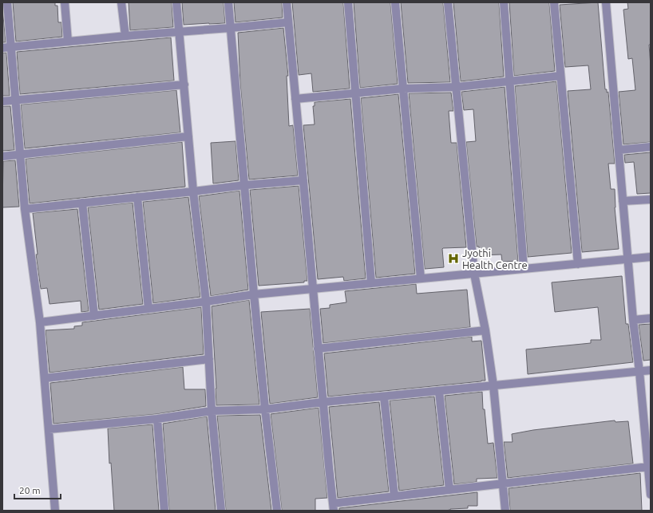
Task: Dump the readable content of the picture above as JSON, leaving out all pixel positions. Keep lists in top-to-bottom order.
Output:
{
  "places": {
    "hospital": ["Jyothi Health Centre"]
  },
  "scale_bar": "20 m"
}
